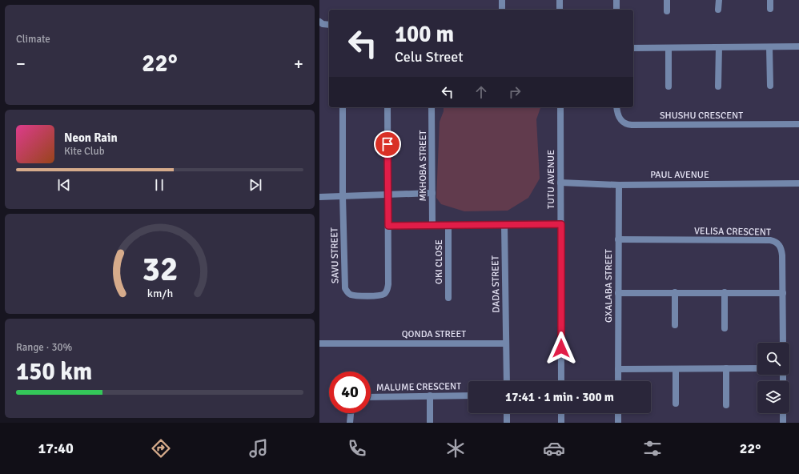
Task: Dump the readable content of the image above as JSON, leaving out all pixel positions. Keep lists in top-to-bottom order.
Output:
{
  "streets": {
    "street": [
      "SHUSHU CRESCENT",
      "MKHOBA STREET",
      "PAUL AVENUE",
      "TUTU AVENUE",
      "VELISA CRESCENT",
      "SAVU STREET",
      "OKI CLOSE",
      "DADA STREET",
      "GXALABA STREET",
      "QONDA STREET",
      "MALUME CRESCENT"
    ]
  },
  "crossings": [
    ["PAUL AVENUE", "TUTU AVENUE"],
    ["PAUL AVENUE", "GXALABA STREET"],
    ["VELISA CRESCENT", "GXALABA STREET"],
    ["DADA STREET", "QONDA STREET"]
  ],
  "page": {
    "tile": [
      "Climate",
      ["Range · 30%", "150 km"]
    ],
    "turn": ["100 m", "Celu Street"],
    "heat": ["−", "22°", "+"],
    "song": ["Neon Rain", "Kite Club"],
    "limit": "40",
    "trip": "17:41 · 1 min · 300 m",
    "tabs": ["17:40", "22°"],
    "gauge": ["32", "km/h"]
  }
}
